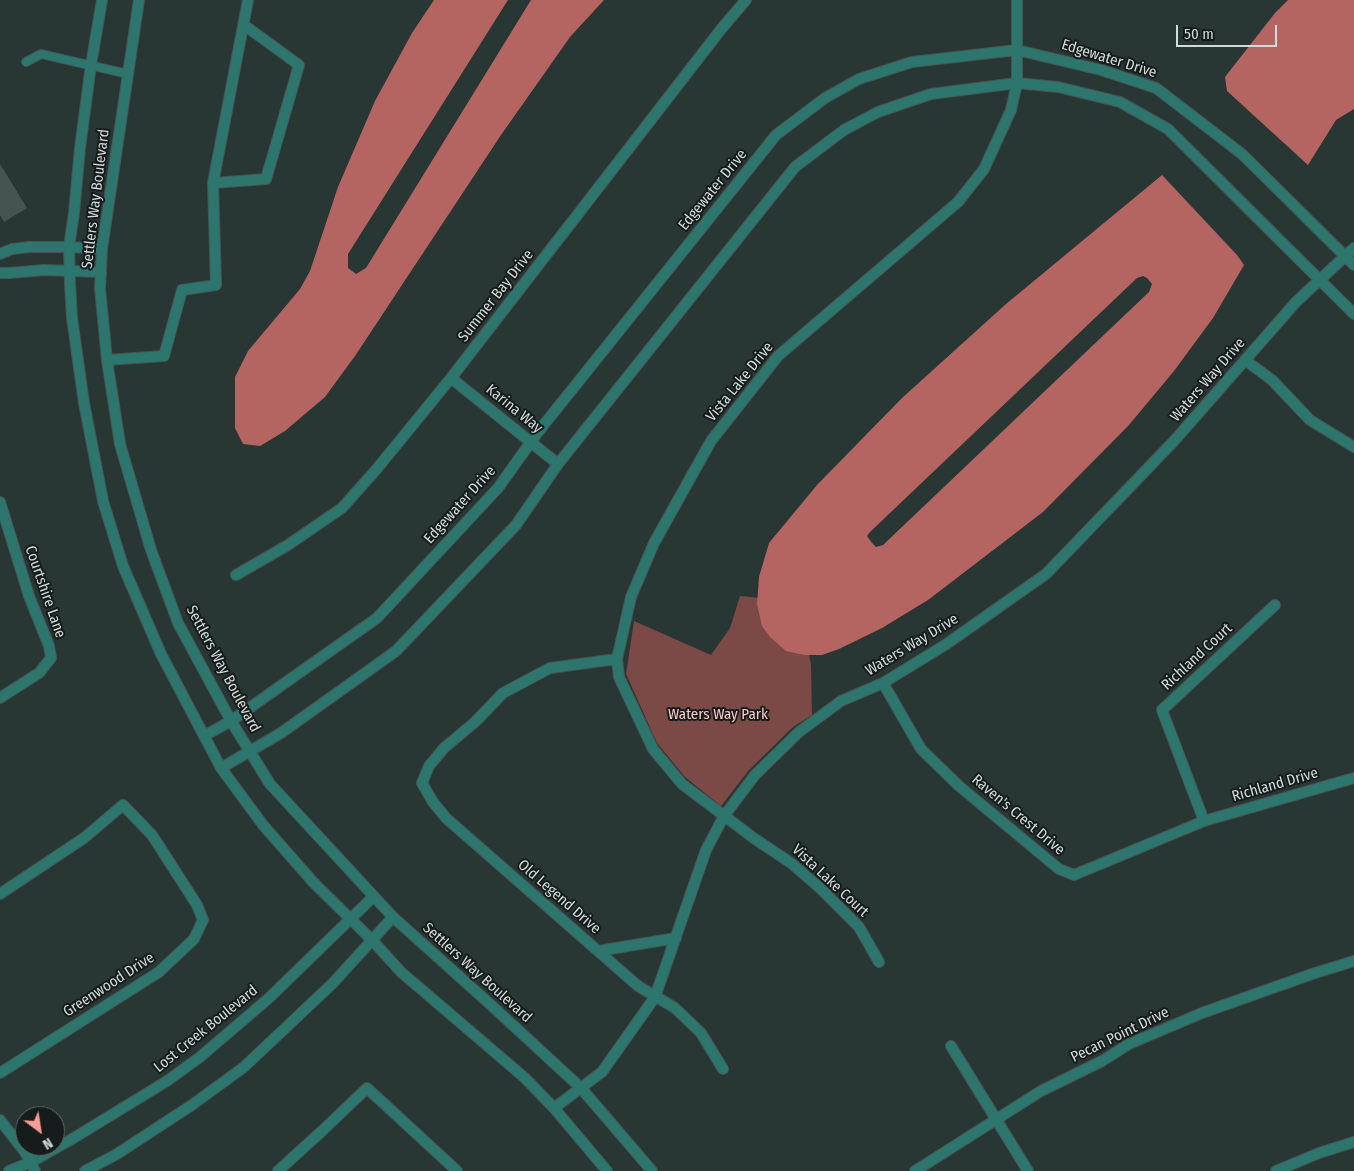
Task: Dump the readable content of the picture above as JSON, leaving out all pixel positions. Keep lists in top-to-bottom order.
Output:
{
  "streets": {
    "street": [
      "Edgewater Drive",
      "Settlers Way Boulevard",
      "Summer Bay Drive",
      "Waters Way Drive",
      "Vista Lake Drive",
      "Karina Way",
      "Courtshire Lane",
      "Richland Court",
      "Richland Drive",
      "Raven's Crest Drive",
      "Vista Lake Court",
      "Old Legend Drive",
      "Greenwood Drive",
      "Lost Creek Boulevard",
      "Pecan Point Drive"
    ]
  },
  "crossings": [
    ["Edgewater Drive", "Settlers Way Boulevard"],
    ["Edgewater Drive", "Waters Way Drive"],
    ["Edgewater Drive", "Vista Lake Drive"],
    ["Edgewater Drive", "Karina Way"],
    ["Settlers Way Boulevard", "Waters Way Drive"],
    ["Settlers Way Boulevard", "Lost Creek Boulevard"],
    ["Summer Bay Drive", "Karina Way"],
    ["Waters Way Drive", "Vista Lake Drive"],
    ["Waters Way Drive", "Raven's Crest Drive"],
    ["Waters Way Drive", "Vista Lake Court"],
    ["Waters Way Drive", "Old Legend Drive"],
    ["Vista Lake Drive", "Vista Lake Court"],
    ["Vista Lake Drive", "Old Legend Drive"],
    ["Richland Court", "Richland Drive"],
    ["Richland Court", "Raven's Crest Drive"],
    ["Richland Drive", "Raven's Crest Drive"]
  ],
  "parks": ["Waters Way Park"],
  "scale_bar": "50 m",
  "north": "bottom right"
}
